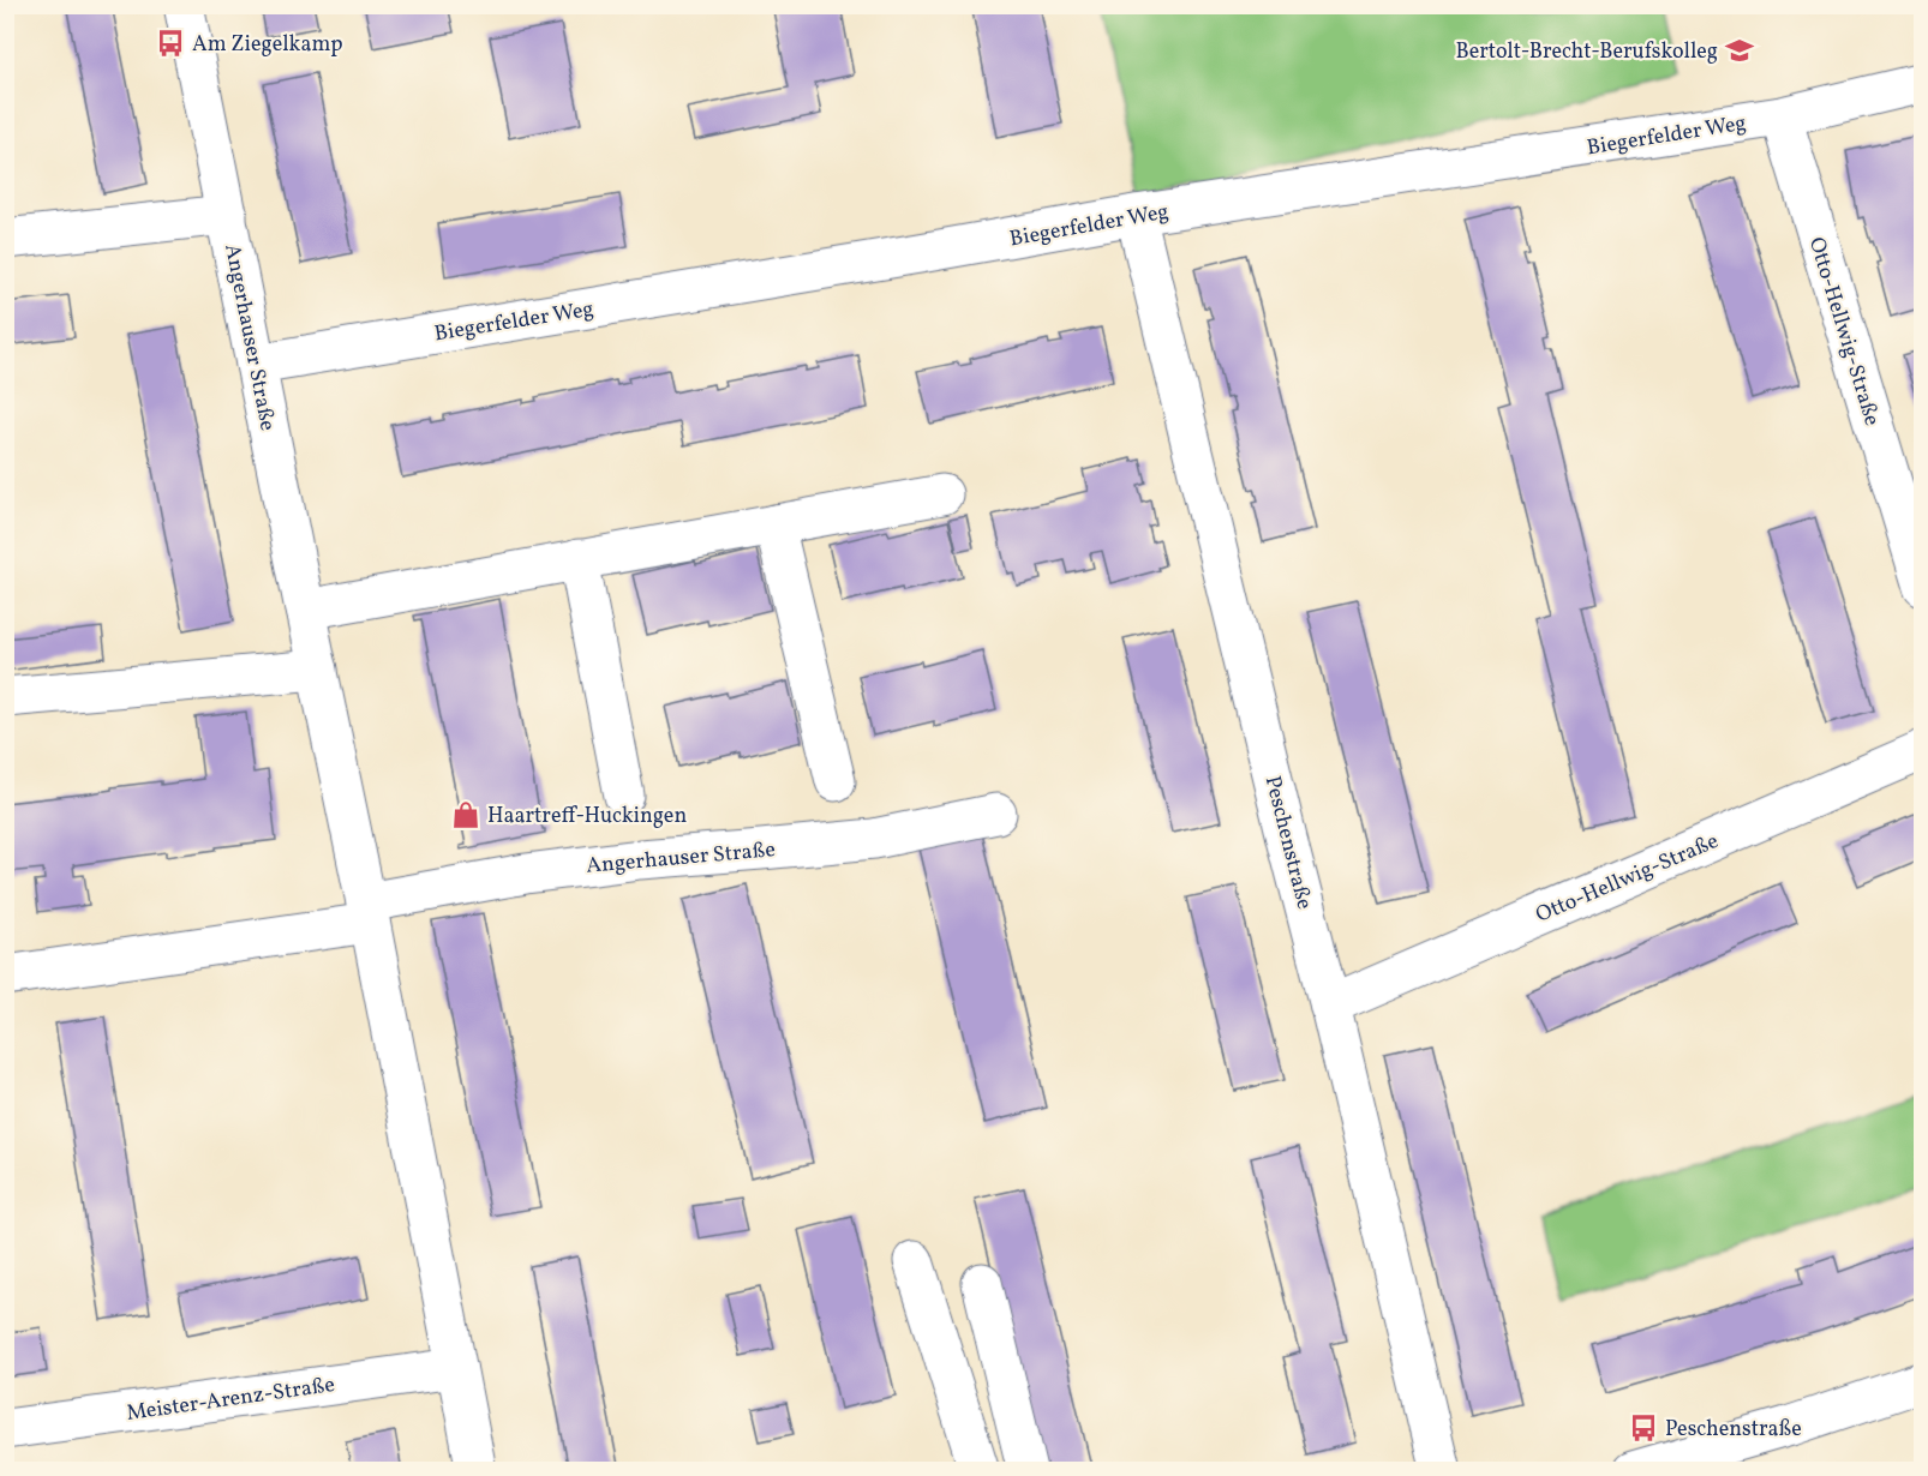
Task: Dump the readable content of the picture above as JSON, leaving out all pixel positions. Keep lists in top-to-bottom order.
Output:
{
  "streets": {
    "street": [
      "Biegerfelder Weg",
      "Otto-Hellwig-Straße",
      "Angerhauser Straße",
      "Peschenstraße",
      "Meister-Arenz-Straße"
    ]
  },
  "crossings": [
    ["Biegerfelder Weg", "Otto-Hellwig-Straße"],
    ["Biegerfelder Weg", "Angerhauser Straße"],
    ["Biegerfelder Weg", "Peschenstraße"],
    ["Otto-Hellwig-Straße", "Peschenstraße"],
    ["Angerhauser Straße", "Meister-Arenz-Straße"]
  ],
  "places": {
    "bus stop": ["Am Ziegelkamp", "Peschenstraße"],
    "school or university": ["Bertolt-Brecht-Berufskolleg"],
    "shop": ["Haartreff-Huckingen"]
  }
}
